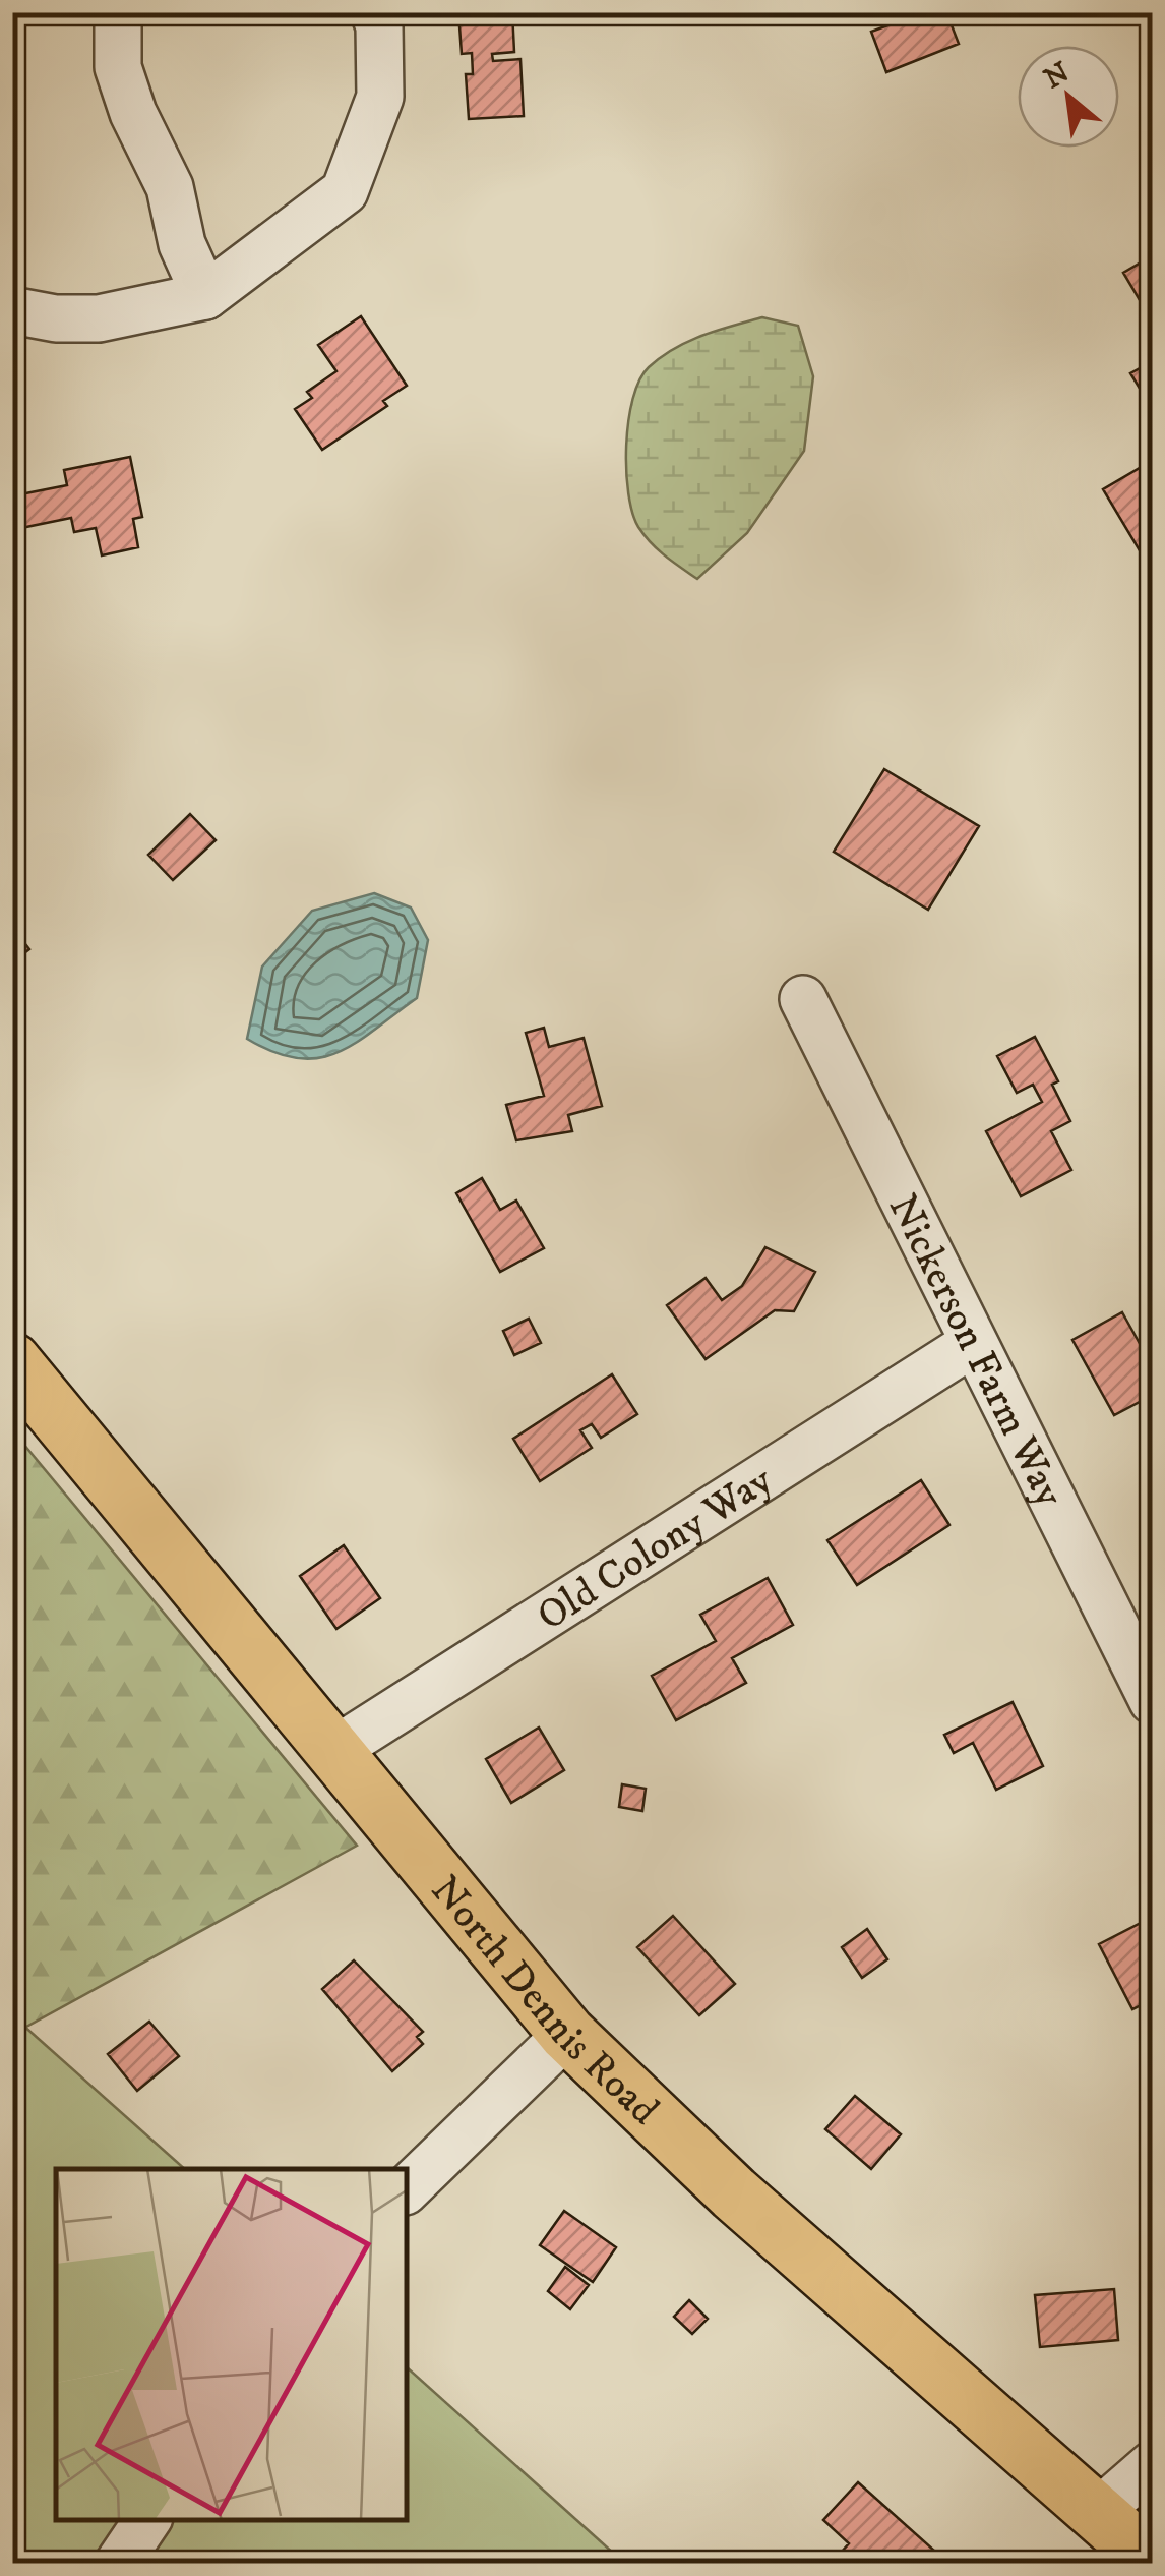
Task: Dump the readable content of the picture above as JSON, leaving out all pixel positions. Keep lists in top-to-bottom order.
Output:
{
  "streets": {
    "main road": ["North Dennis Road"],
    "street": ["Nickerson Farm Way", "Old Colony Way"]
  },
  "crossings": [
    ["Nickerson Farm Way", "Old Colony Way"],
    ["Old Colony Way", "North Dennis Road"]
  ],
  "north": "top left"
}
